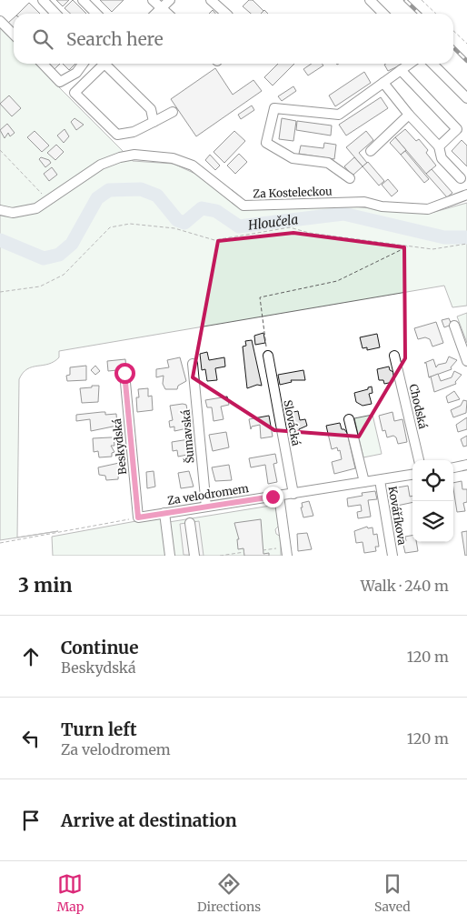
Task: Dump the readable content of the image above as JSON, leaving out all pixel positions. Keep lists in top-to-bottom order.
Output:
{
  "streets": {
    "street": [
      "Za Kosteleckou",
      "Chodská",
      "Slovácká",
      "Šumavská",
      "Beskydská",
      "Za velodromem",
      "Kováříkova"
    ]
  },
  "crossings": [
    ["Slovácká", "Za velodromem"],
    ["Šumavská", "Za velodromem"],
    ["Beskydská", "Za velodromem"],
    ["Za velodromem", "Kováříkova"]
  ],
  "water": ["Hloučela"],
  "page": {
    "search": "Search here",
    "heading": ["3 min", "Walk · 240 m"],
    "list": [
      ["Continue", "Beskydská", "120 m"],
      ["Turn left", "Za velodromem", "120 m"],
      "Arrive at destination"
    ],
    "nav": ["Map", "Directions", "Saved"]
  }
}
